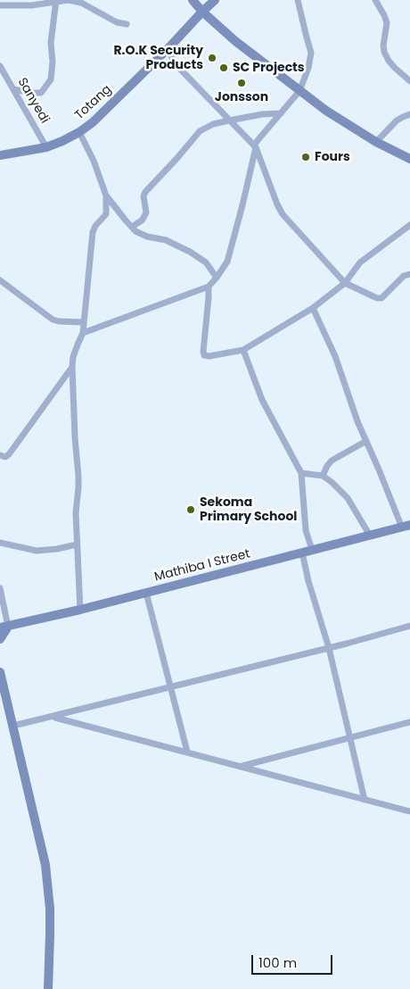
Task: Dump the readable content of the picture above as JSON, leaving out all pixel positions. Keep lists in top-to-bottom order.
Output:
{
  "streets": {
    "street": ["Sanyedi", "Totang", "Mathiba I Street"]
  },
  "crossings": [
    ["Sanyedi", "Totang"]
  ],
  "places": [
    "R.O.K Security Products",
    "SC Projects",
    "Jonsson",
    "Fours",
    "Sekoma Primary School"
  ],
  "scale_bar": "100 m"
}
